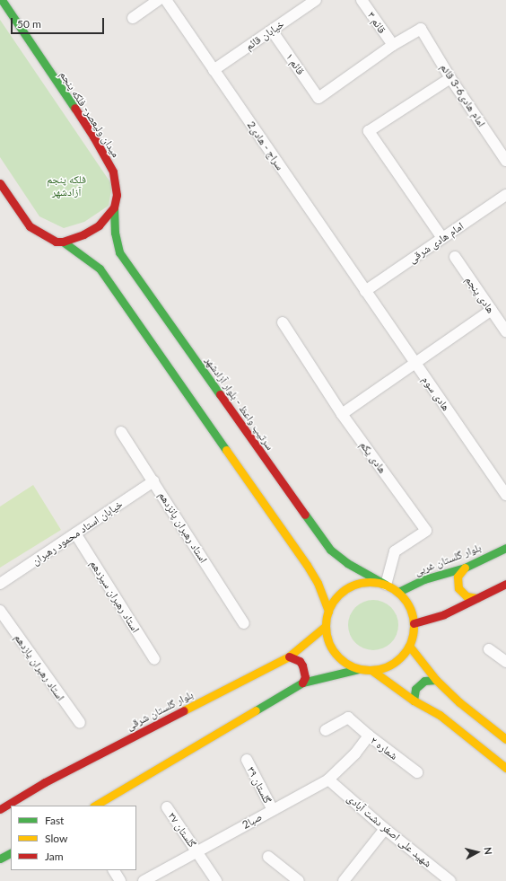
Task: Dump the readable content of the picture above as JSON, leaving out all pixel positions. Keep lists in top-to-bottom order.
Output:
{
  "streets": {
    "main road": [
      "میدان ولیعصر- فلکه پنجم",
      "سرتیپ واعظ - بلوار آزادشهر",
      "بلوار گلستان غربی",
      "بلوار گلستان شرقی"
    ],
    "street": [
      "قائم ۳",
      "خیابان قائم",
      "قائم ۱",
      "امام هادی6-3 قائم",
      "سراج - هادی2",
      "امام هادی شرقی",
      "هادی پنجم",
      "هادی سوم",
      "هادی یکم",
      "استاد رهبران پانزدهم",
      "خیابان استاد محمود رهبران",
      "استاد رهبران سیزدهم",
      "استاد رهبران یازدهم",
      "شماره ۲",
      "گلستان ۳۹",
      "صبا2",
      "گلستان ۳۷",
      "شهید علی اصغر دشت آبادی"
    ]
  },
  "crossings": [
    ["قائم ۳", "قائم ۱"],
    ["قائم ۳", "امام هادی6-3 قائم"],
    ["خیابان قائم", "قائم ۱"],
    ["خیابان قائم", "سراج - هادی2"],
    ["قائم ۱", "امام هادی6-3 قائم"],
    ["میدان ولیعصر- فلکه پنجم", "سرتیپ واعظ - بلوار آزادشهر"],
    ["سراج - هادی2", "امام هادی شرقی"],
    ["سراج - هادی2", "هادی سوم"],
    ["امام هادی شرقی", "هادی سوم"],
    ["سرتیپ واعظ - بلوار آزادشهر", "هادی یکم"],
    ["سرتیپ واعظ - بلوار آزادشهر", "بلوار گلستان غربی"],
    ["سرتیپ واعظ - بلوار آزادشهر", "بلوار گلستان شرقی"],
    ["هادی یکم", "بلوار گلستان غربی"],
    ["هادی یکم", "بلوار گلستان شرقی"],
    ["استاد رهبران پانزدهم", "خیابان استاد محمود رهبران"],
    ["خیابان استاد محمود رهبران", "استاد رهبران سیزدهم"],
    ["بلوار گلستان غربی", "بلوار گلستان شرقی"],
    ["شماره ۲", "صبا2"],
    ["گلستان ۳۹", "صبا2"],
    ["صبا2", "گلستان ۳۷"],
    ["صبا2", "شهید علی اصغر دشت آبادی"]
  ],
  "parks": ["فلکه پنجم آزادشهر"],
  "legend": ["Fast", "Slow", "Jam"],
  "scale_bar": "50 m",
  "north": "right"
}
